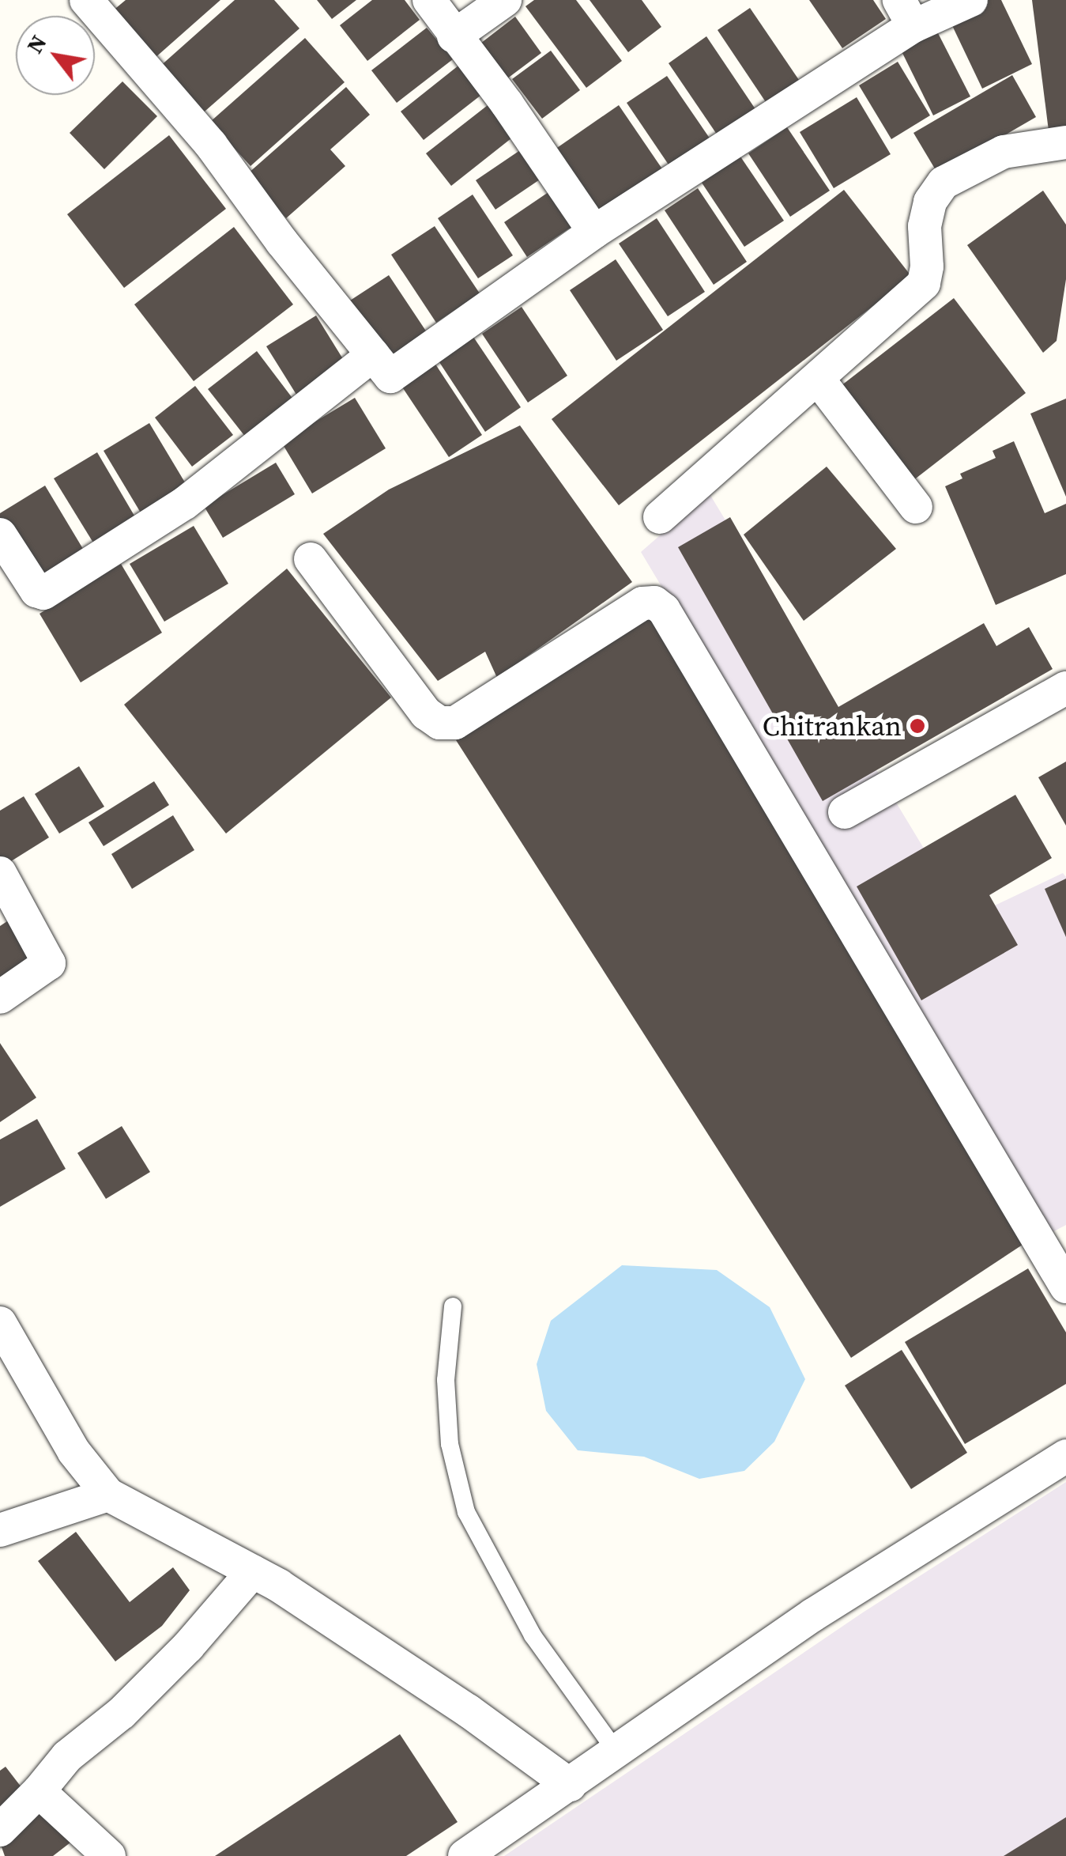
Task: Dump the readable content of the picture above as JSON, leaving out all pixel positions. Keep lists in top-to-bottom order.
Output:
{
  "places": ["Chitrankan"],
  "north": "top left"
}
